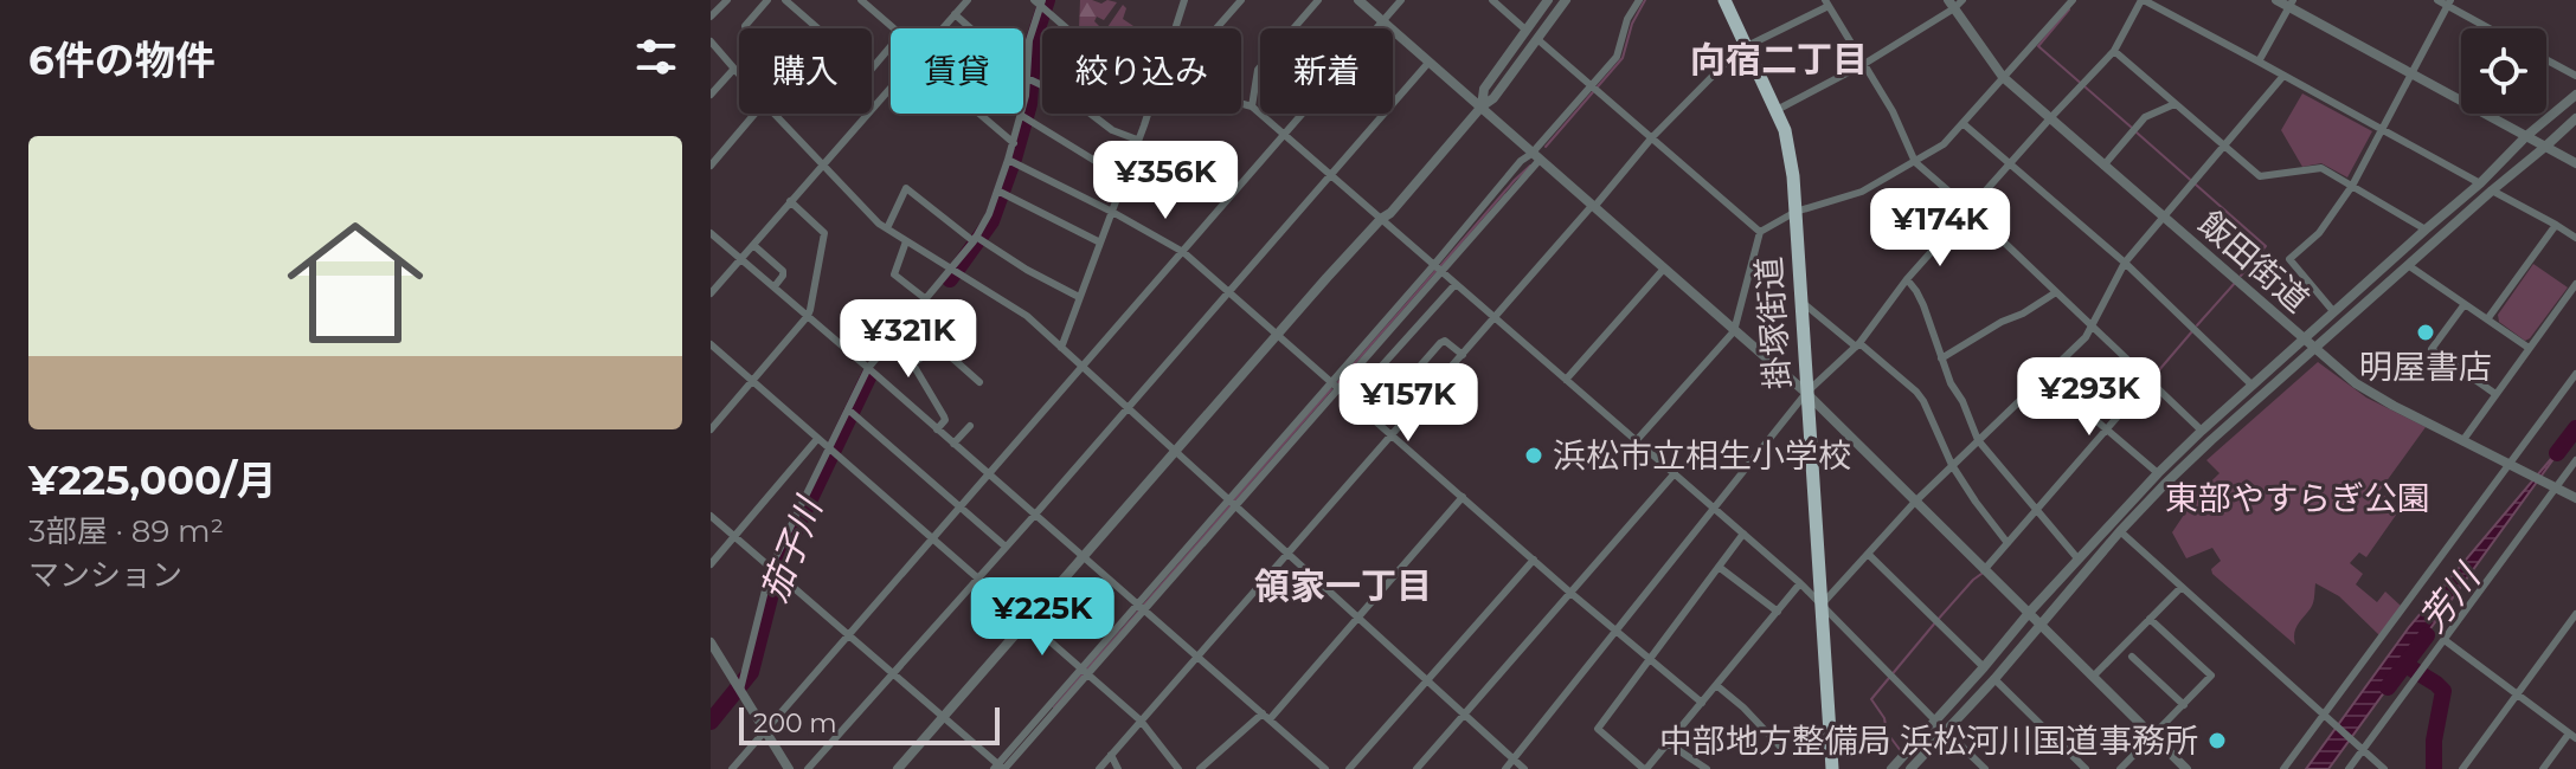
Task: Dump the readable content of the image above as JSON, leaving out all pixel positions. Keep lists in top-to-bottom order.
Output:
{
  "streets": {
    "highway": ["掛塚街道"],
    "street": ["飯田街道"]
  },
  "districts": ["向宿二丁目", "領家一丁目"],
  "water": ["茄子川", "芳川"],
  "parks": ["東部やすらぎ公園"],
  "places": ["明屋書店", "浜松市立相生小学校", "中部地方整備局 浜松河川国道事務所"],
  "scale_bar": "200 m",
  "page": {
    "heading": "6件の物件",
    "chip": [
      "購入",
      "賃貸",
      "絞り込み",
      "新着"
    ],
    "list": [
      {
        "name": "¥225,000/月",
        "note": "3部屋 · 89 m² · マンション"
      }
    ],
    "price": [
      "¥356K",
      "¥174K",
      "¥321K",
      "¥293K",
      "¥157K",
      "¥225K"
    ],
    "scale": "200 m"
  }
}
